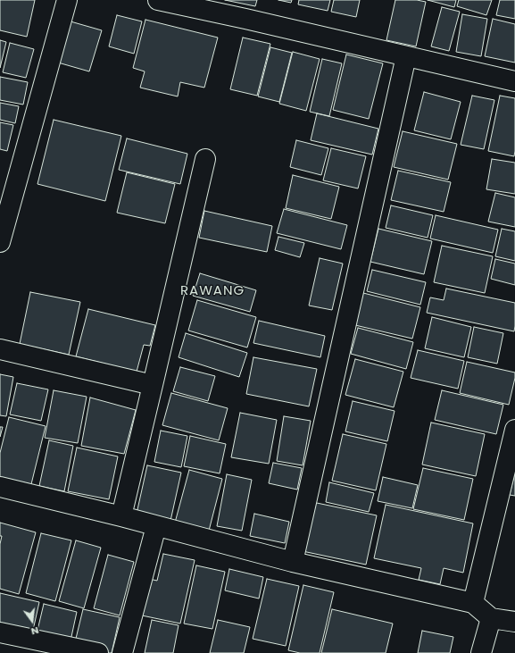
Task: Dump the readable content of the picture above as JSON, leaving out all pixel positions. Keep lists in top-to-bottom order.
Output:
{
  "districts": ["RAWANG"],
  "north": "bottom"
}
